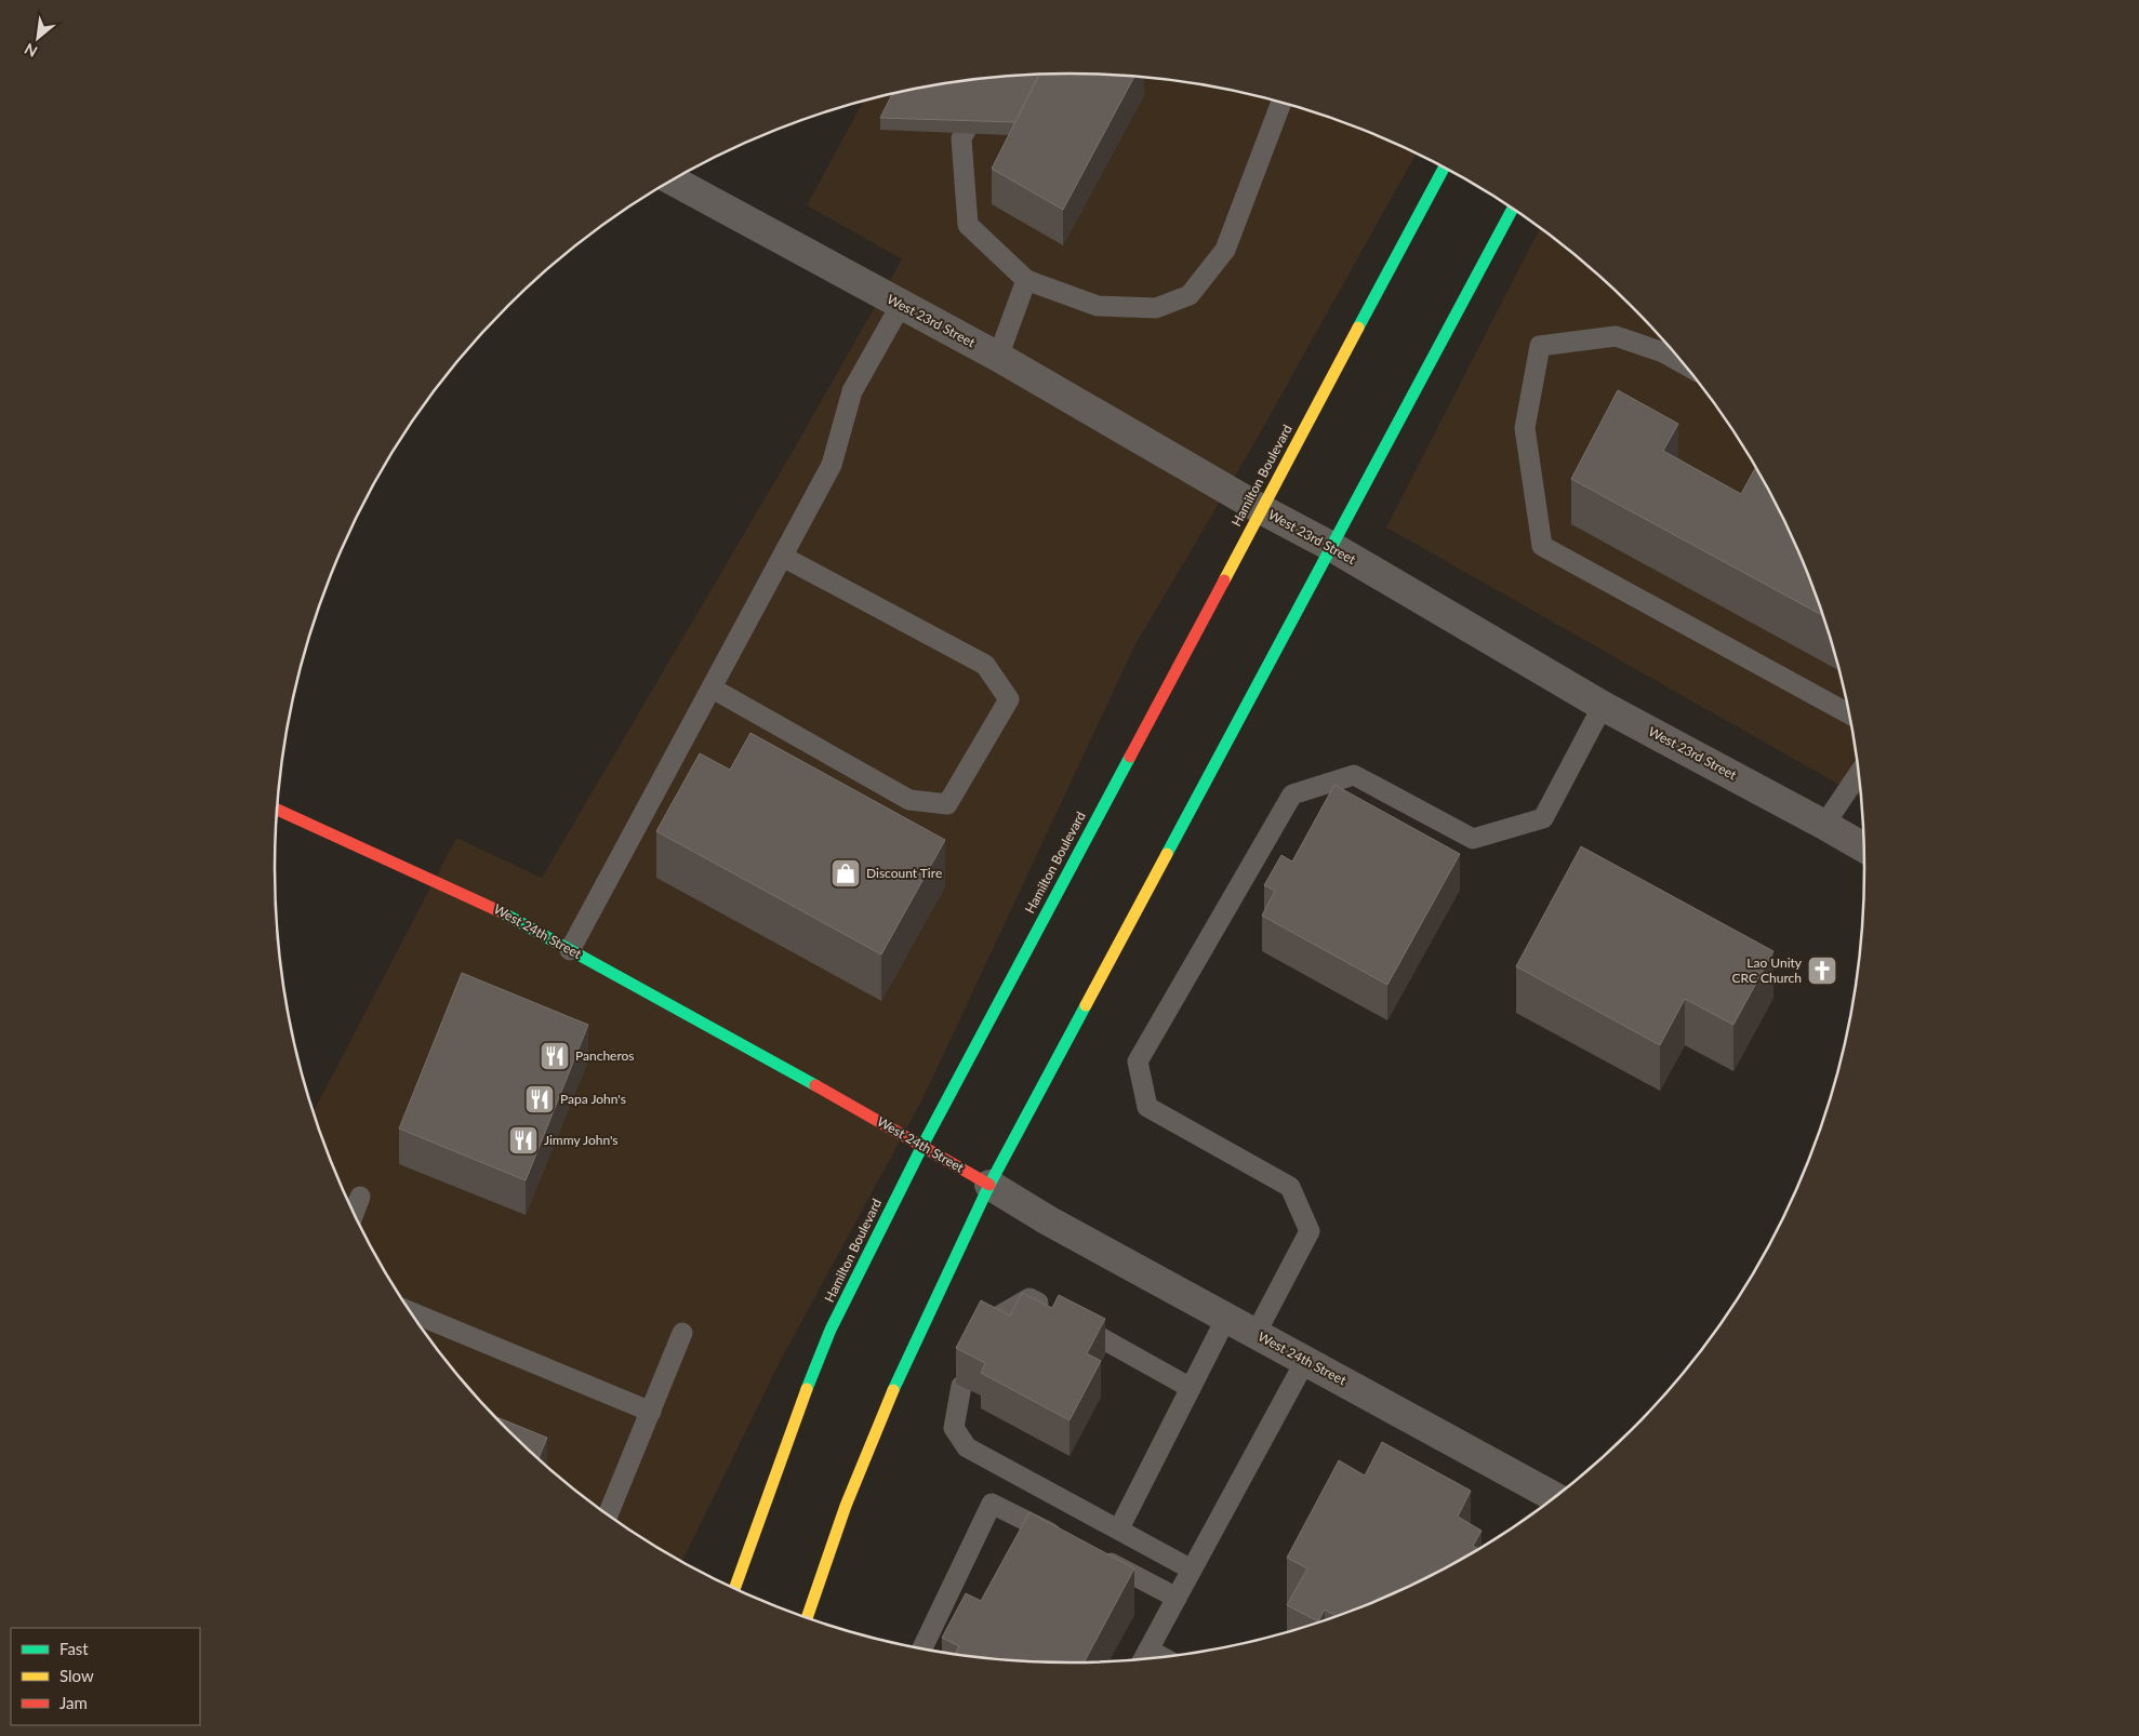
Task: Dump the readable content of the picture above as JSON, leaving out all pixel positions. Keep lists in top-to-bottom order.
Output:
{
  "streets": {
    "main road": ["Hamilton Boulevard", "West 24th Street"],
    "street": ["West 23rd Street"]
  },
  "crossings": [
    ["West 23rd Street", "Hamilton Boulevard"],
    ["Hamilton Boulevard", "West 24th Street"]
  ],
  "places": {
    "shop": ["Discount Tire"],
    "church": ["Lao Unity CRC Church"],
    "restaurant": ["Pancheros", "Papa John's", "Jimmy John's"]
  },
  "legend": ["Fast", "Slow", "Jam"],
  "north": "bottom left"
}
